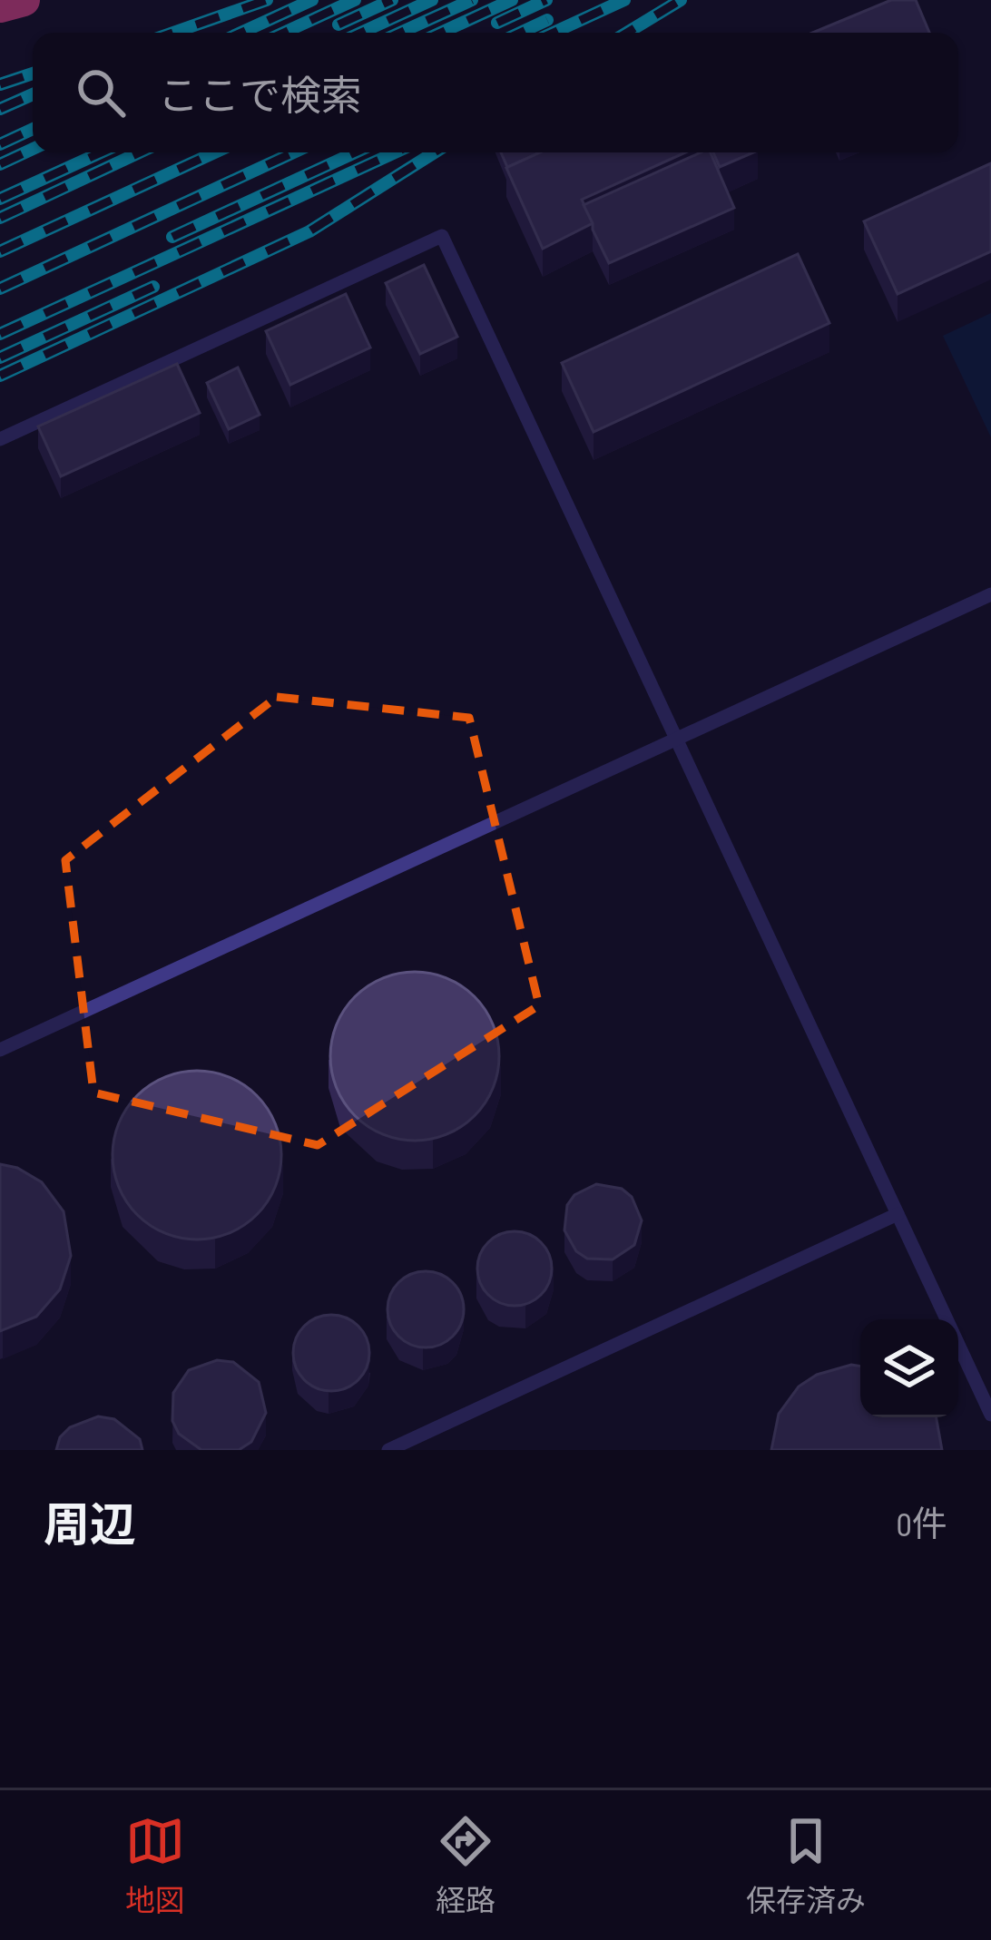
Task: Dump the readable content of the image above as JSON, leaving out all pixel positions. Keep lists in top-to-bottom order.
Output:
{
  "page": {
    "search": "ここで検索",
    "heading": ["周辺", "0件"],
    "nav": ["地図", "経路", "保存済み"]
  }
}
